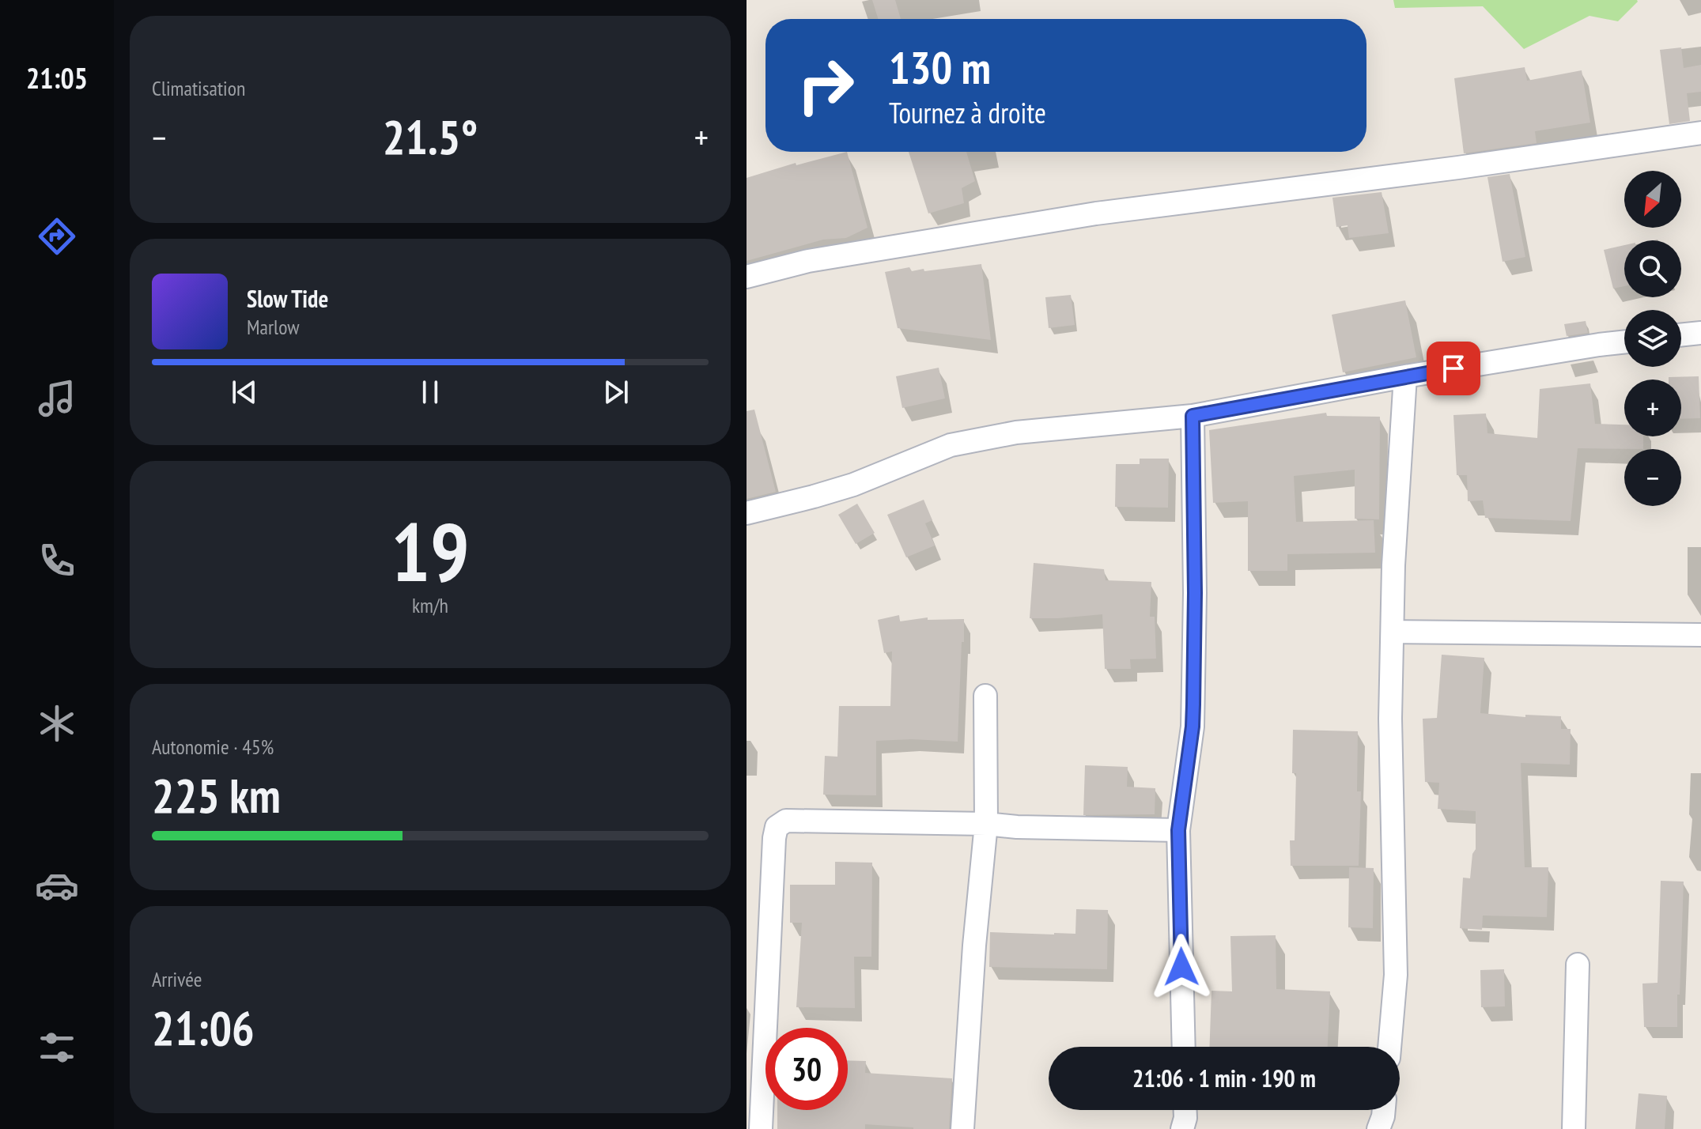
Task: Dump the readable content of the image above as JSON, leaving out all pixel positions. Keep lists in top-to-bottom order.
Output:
{
  "north": "bottom left",
  "page": {
    "tabs": "21:05",
    "tile": [
      "Climatisation",
      ["19", "km/h"],
      ["Autonomie · 45%", "225 km"],
      ["Arrivée", "21:06"]
    ],
    "turn": ["130 m", "Tournez à droite"],
    "heat": ["−", "21.5°", "+"],
    "map_buttons": ["+", "−"],
    "song": ["Slow Tide", "Marlow"],
    "limit": "30",
    "trip": "21:06 · 1 min · 190 m"
  }
}
